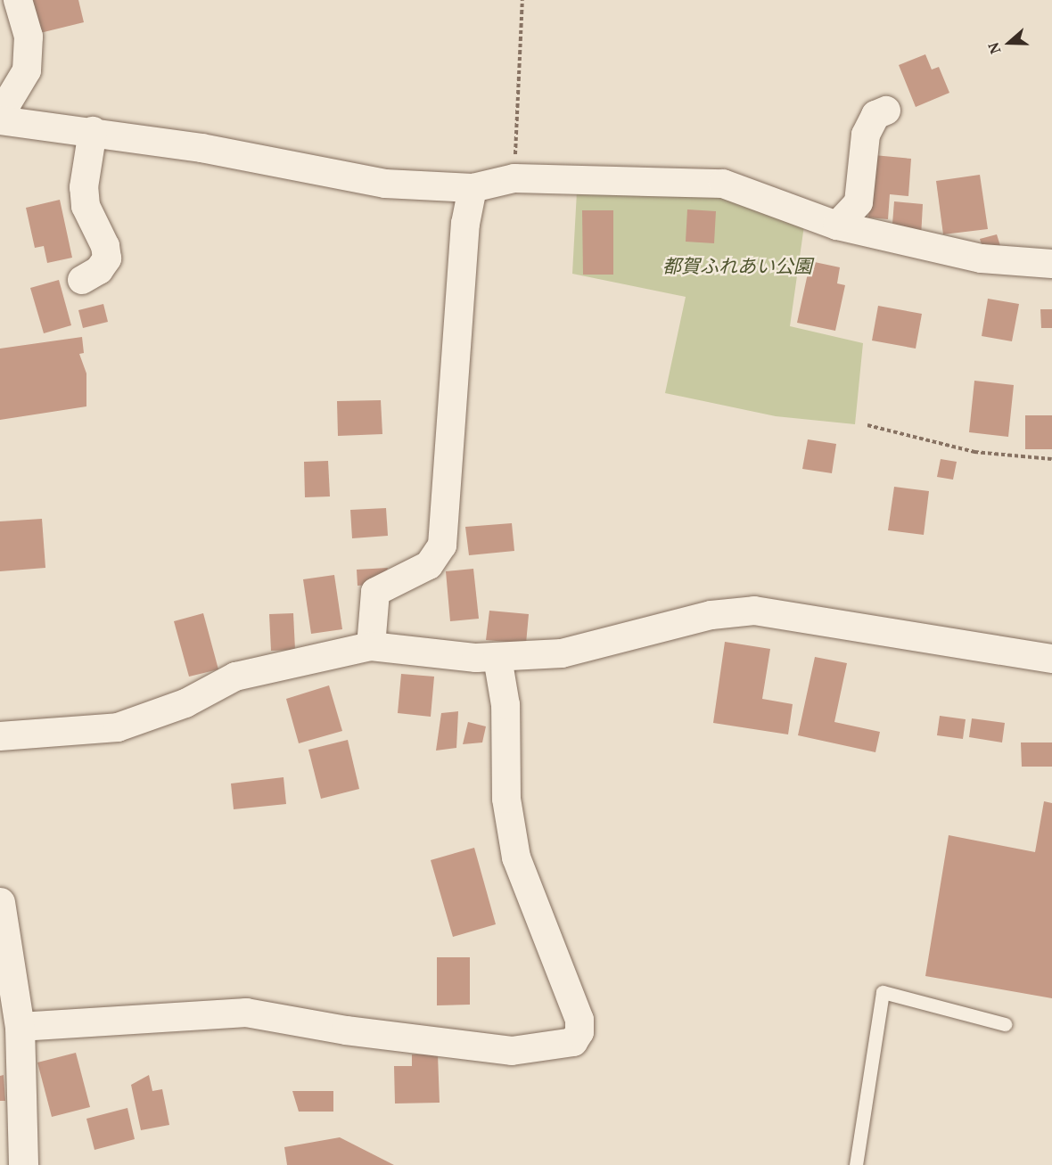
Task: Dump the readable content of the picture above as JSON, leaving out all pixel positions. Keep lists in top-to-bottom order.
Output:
{
  "parks": ["都賀ふれあい公園"],
  "north": "left"
}
